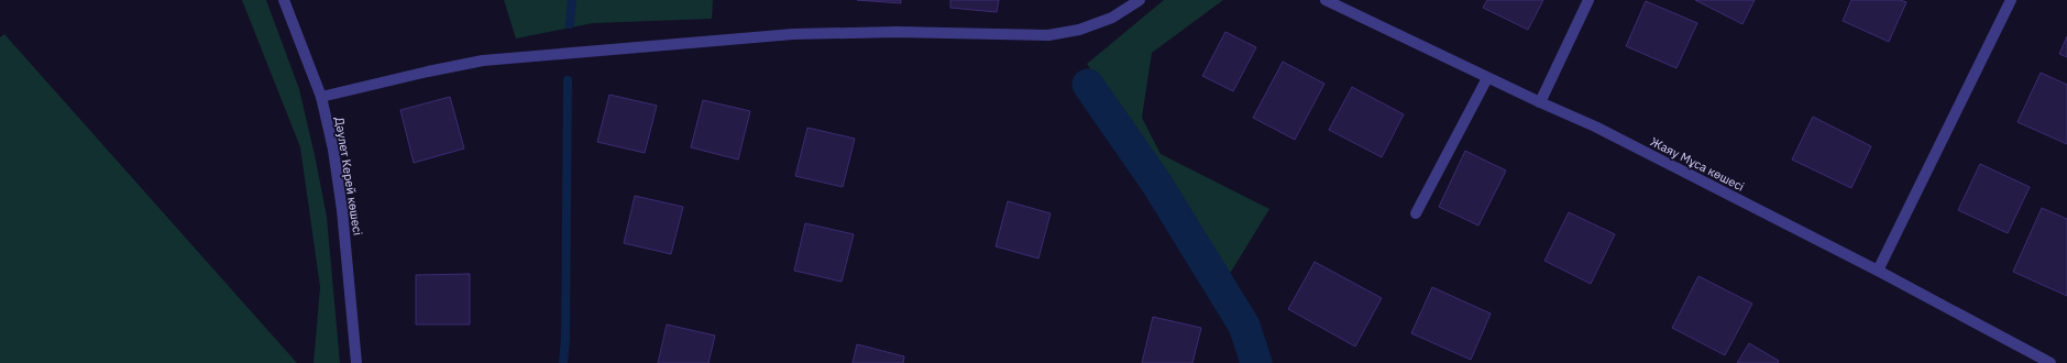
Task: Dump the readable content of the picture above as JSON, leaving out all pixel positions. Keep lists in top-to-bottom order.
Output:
{
  "streets": {
    "street": ["Жаяу Мұса көшесі", "Дәулет Керей көшесі"]
  }
}
